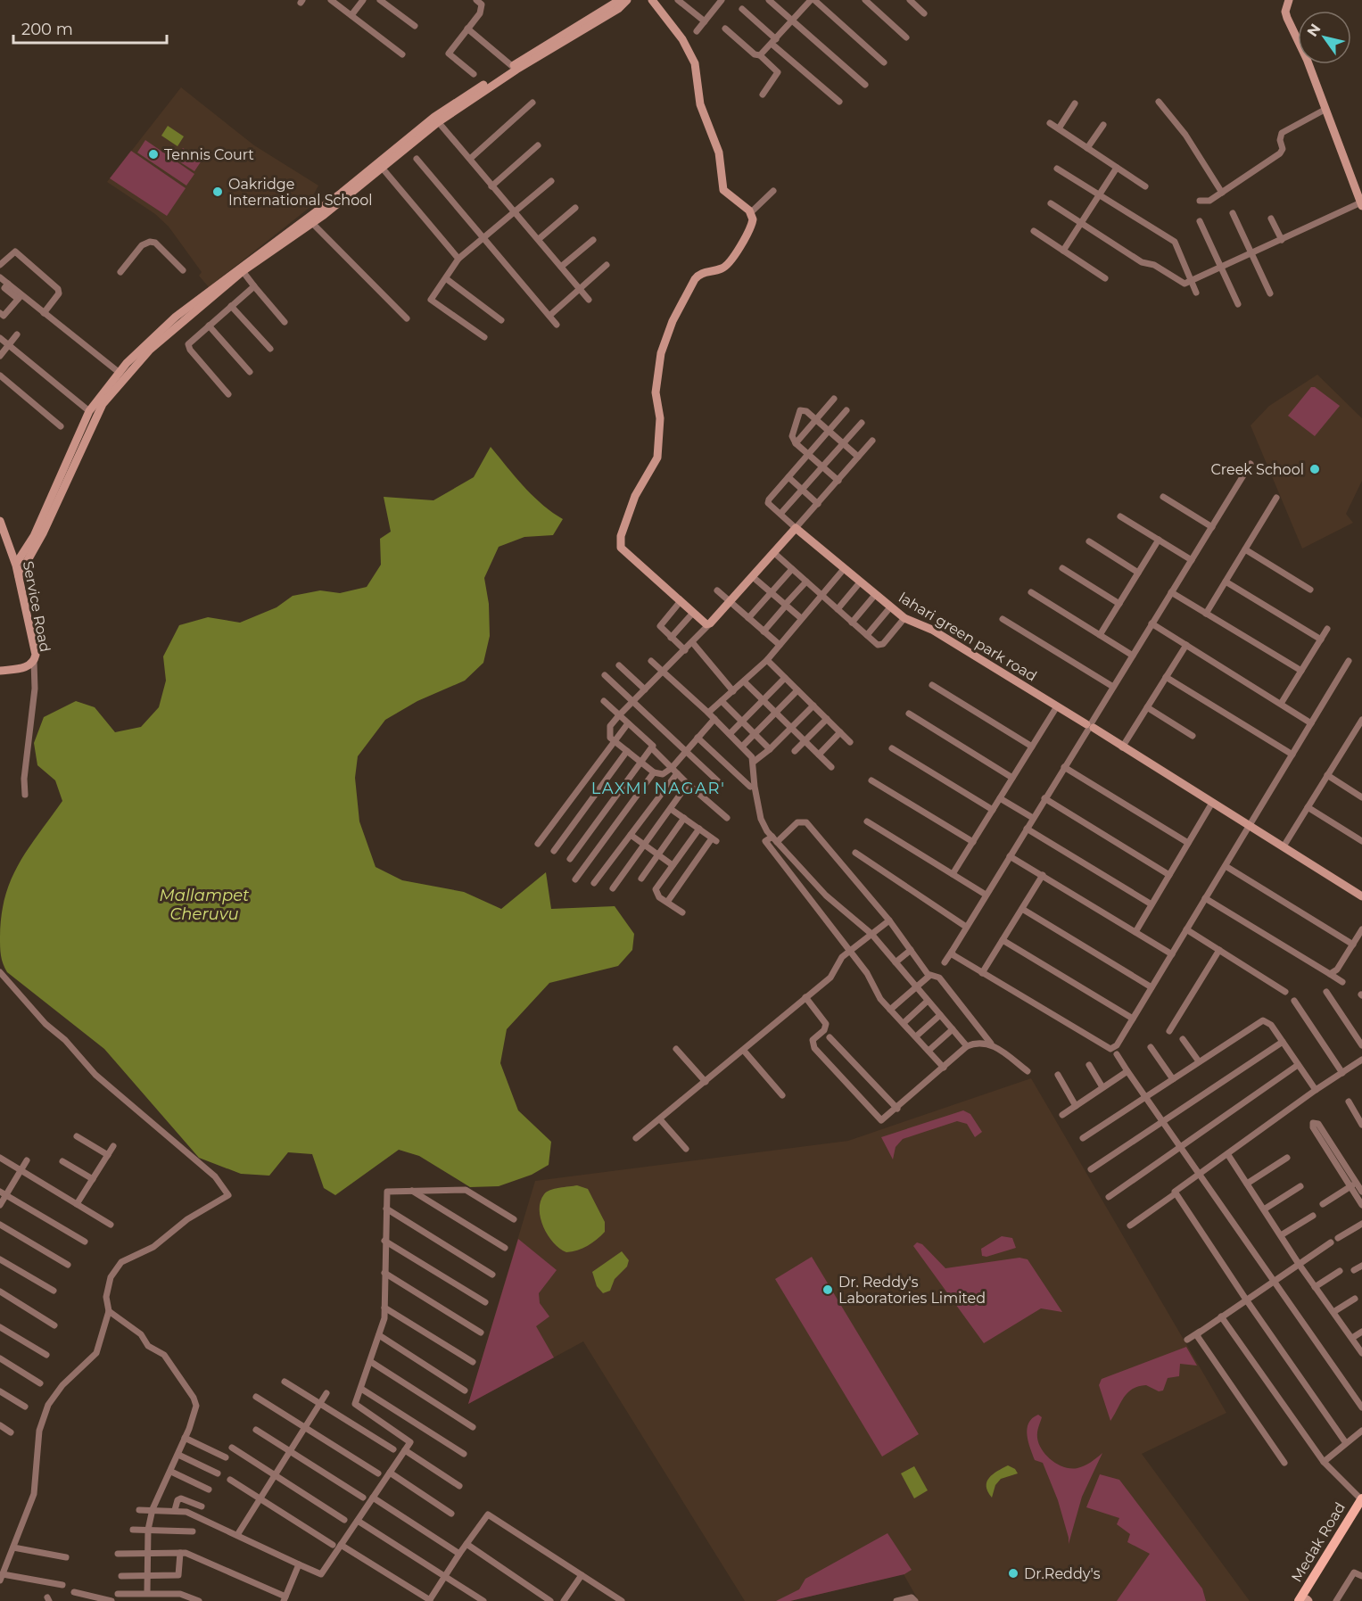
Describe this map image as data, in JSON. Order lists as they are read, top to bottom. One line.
{"streets":{"main road":["Service Road","lahari green park road","Medak Road"]},"districts":["LAXMI NAGAR'"],"water":["Mallampet Cheruvu"],"places":["Tennis Court","Oakridge International School","Creek School","Dr. Reddy's Laboratories Limited","Dr.Reddy's"],"scale_bar":"200 m","north":"top left"}
